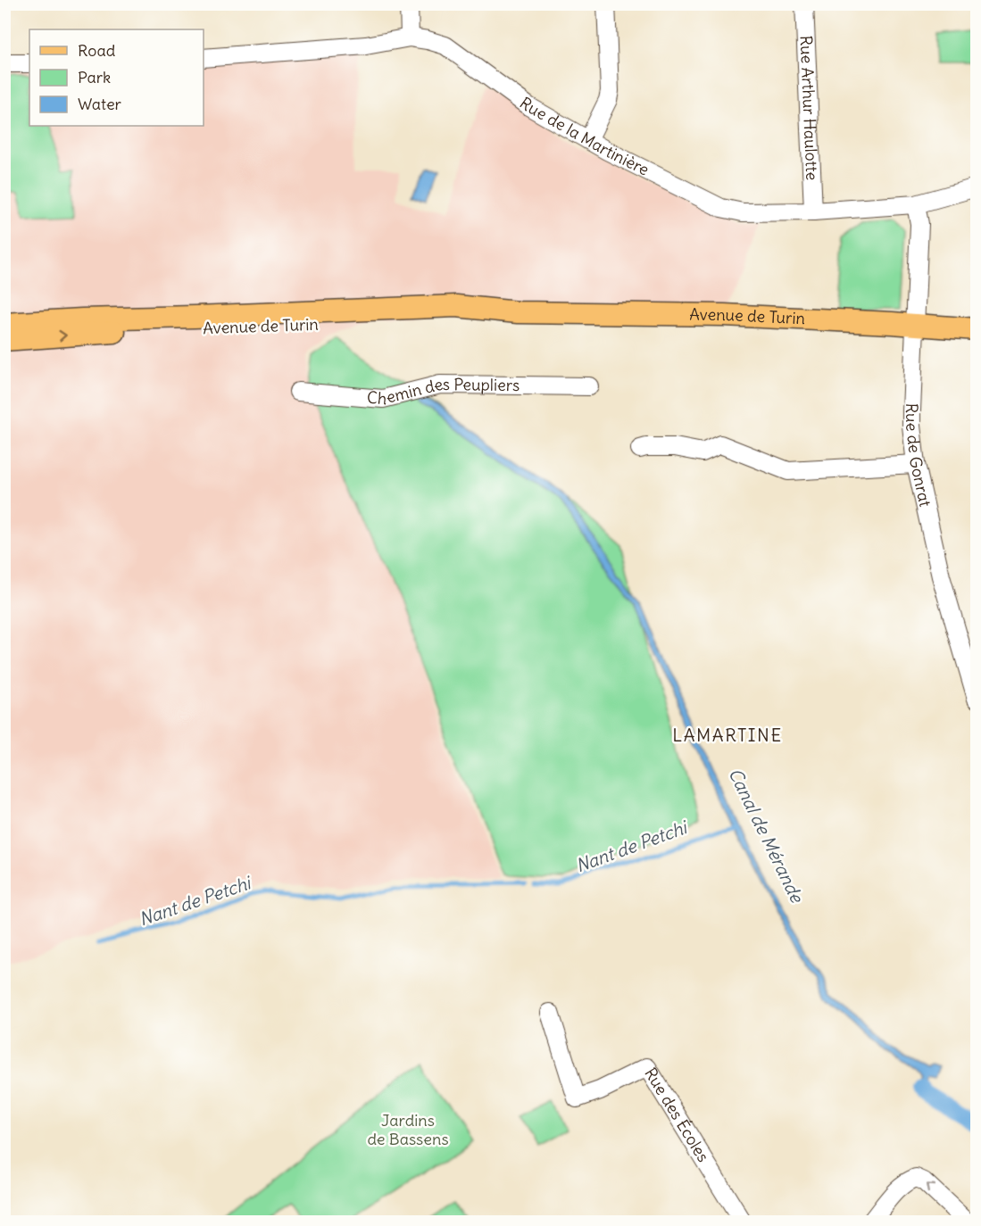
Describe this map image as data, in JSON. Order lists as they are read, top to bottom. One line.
{"streets":{"main road":["Avenue de Turin"],"street":["Rue Arthur Haulotte","Rue de la Martinière","Chemin des Peupliers","Rue de Gonrat","Rue des Écoles"]},"crossings":[["Rue Arthur Haulotte","Rue de la Martinière"],["Rue de la Martinière","Rue de Gonrat"],["Avenue de Turin","Rue de Gonrat"]],"districts":["LAMARTINE"],"water":["Canal de Mérande","Nant de Petchi"],"parks":["Jardins de Bassens"],"legend":["Road","Park","Water"]}
